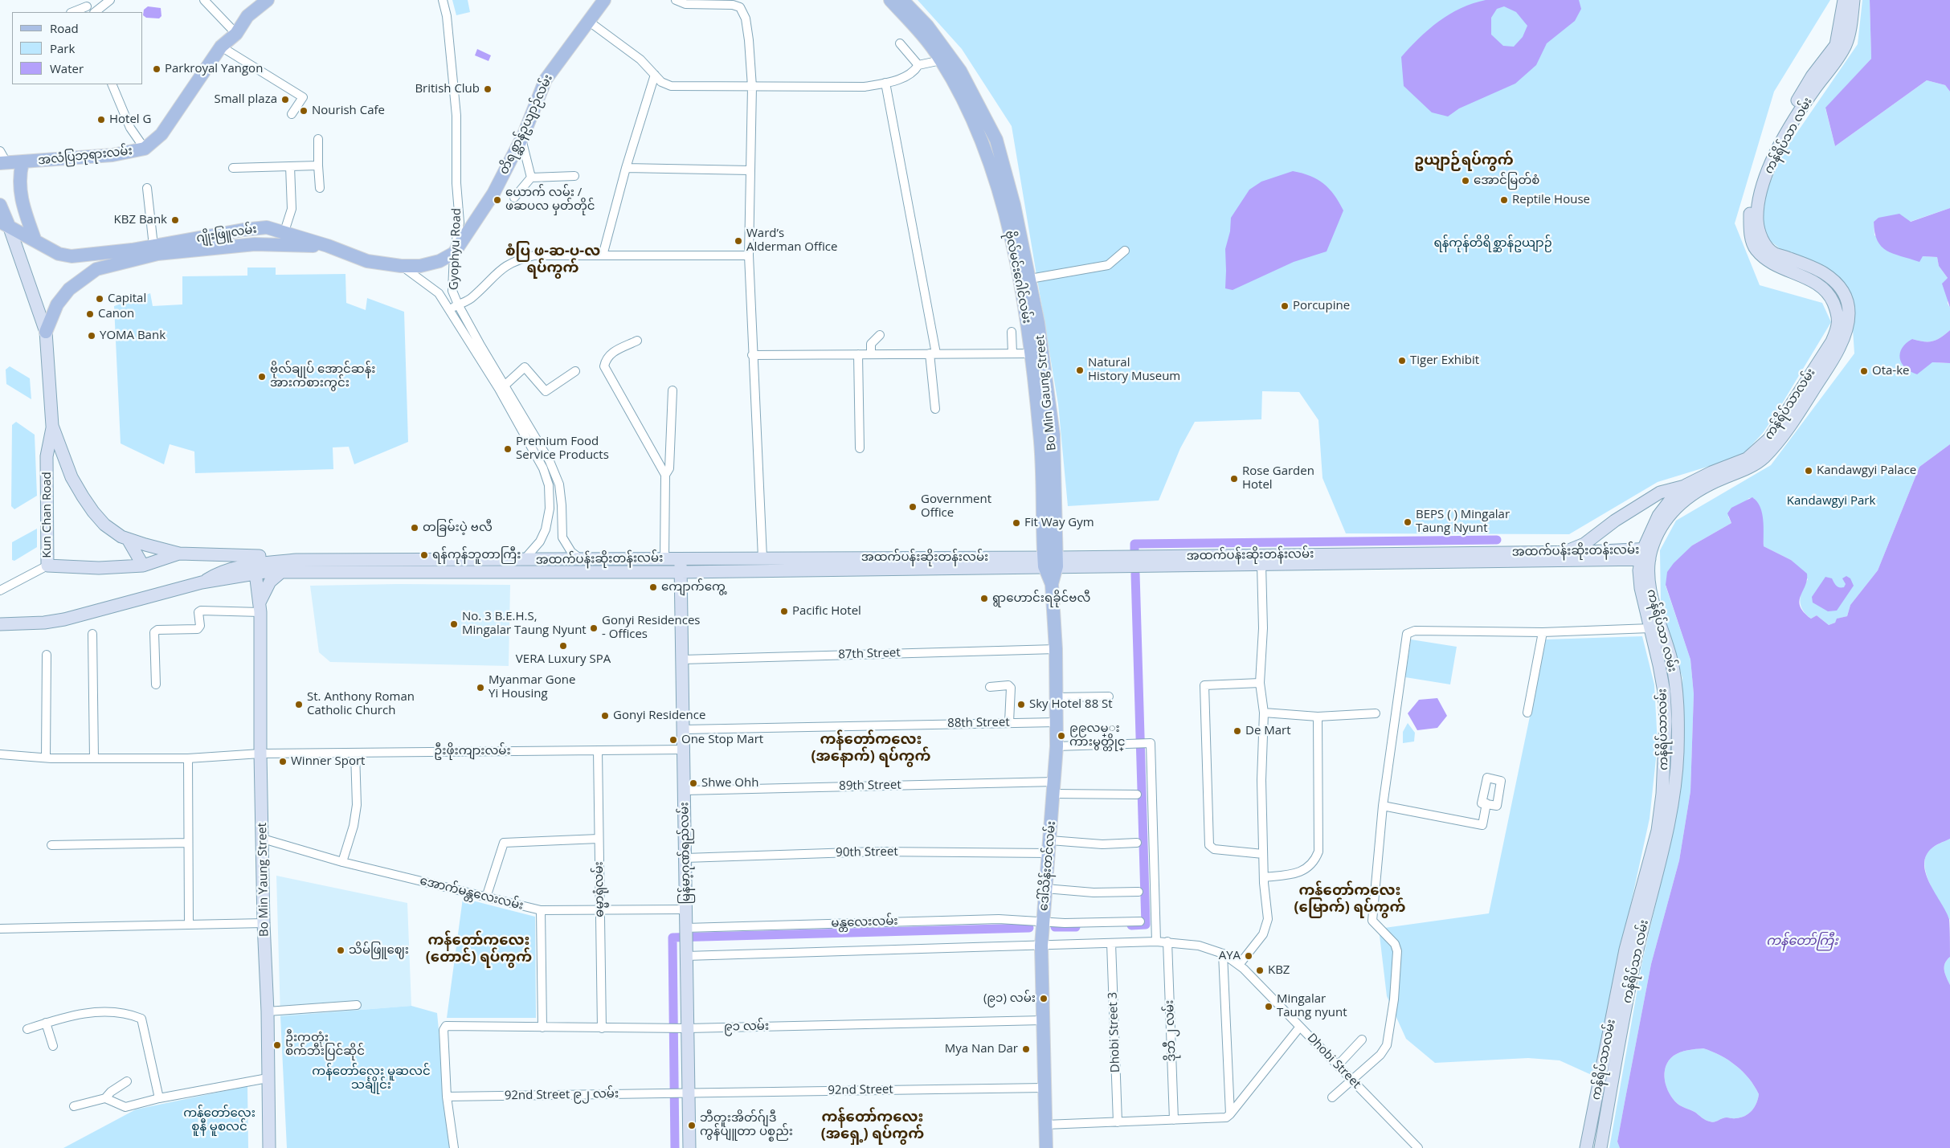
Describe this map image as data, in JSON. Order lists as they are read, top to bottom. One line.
{"streets":{"main road":["တိရစ္ဆာန်ဥယျာဉ်လမ်း","ကန်ရိပ်သာ လမ်း","အလံပြဘုရားလမ်း","ဂျိုးဖြူလမ်း","ဗိုလ်မင်းဂေါင်လမ်း","Bo Min Gaung Street","ကန်ရိပ်သာလမ်း","Kun Chan Road","အထက်ပန်းဆိုးတန်းလမ်း","မြန်မာ့ဂုဏ်ရည်လမ်း","ဒေါ်သိန်းတင်လမ်း","Bo Min Yaung Street"],"street":["Gyophyu Road","87th Street","88th Street","ဦးဖိုးကျားလမ်း","89th Street","90th Street","ဓမ္မာရုံလမ်း","အောက်မန္တလေးလမ်း","မန္တလေးလမ်း","၉၁ လမ်း","ဒိုဘီ ၂ လမ်း","Dhobi Street 3","Dhobi Street","92nd Street","92nd Street ၉၂ လမ်း"]},"crossings":[["တိရစ္ဆာန်ဥယျာဉ်လမ်း","ဂျိုးဖြူလမ်း"],["တိရစ္ဆာန်ဥယျာဉ်လမ်း","Gyophyu Road"],["ကန်ရိပ်သာ လမ်း","ကန်ရိပ်သာလမ်း"],["ကန်ရိပ်သာ လမ်း","အထက်ပန်းဆိုးတန်းလမ်း"],["ဂျိုးဖြူလမ်း","Gyophyu Road"],["ဂျိုးဖြူလမ်း","Kun Chan Road"],["Gyophyu Road","အထက်ပန်းဆိုးတန်းလမ်း"],["ဗိုလ်မင်းဂေါင်လမ်း","Bo Min Gaung Street"],["ဗိုလ်မင်းဂေါင်လမ်း","အထက်ပန်းဆိုးတန်းလမ်း"],["ဗိုလ်မင်းဂေါင်လမ်း","ဒေါ်သိန်းတင်လမ်း"],["Bo Min Gaung Street","အထက်ပန်းဆိုးတန်းလမ်း"],["Bo Min Gaung Street","ဒေါ်သိန်းတင်လမ်း"],["ကန်ရိပ်သာလမ်း","အထက်ပန်းဆိုးတန်းလမ်း"],["အထက်ပန်းဆိုးတန်းလမ်း","မြန်မာ့ဂုဏ်ရည်လမ်း"],["အထက်ပန်းဆိုးတန်းလမ်း","ဒေါ်သိန်းတင်လမ်း"],["အထက်ပန်းဆိုးတန်းလမ်း","Bo Min Yaung Street"],["87th Street","မြန်မာ့ဂုဏ်ရည်လမ်း"],["87th Street","ဒေါ်သိန်းတင်လမ်း"],["88th Street","မြန်မာ့ဂုဏ်ရည်လမ်း"],["88th Street","ဒေါ်သိန်းတင်လမ်း"],["ဦးဖိုးကျားလမ်း","မြန်မာ့ဂုဏ်ရည်လမ်း"],["ဦးဖိုးကျားလမ်း","Bo Min Yaung Street"],["ဦးဖိုးကျားလမ်း","ဓမ္မာရုံလမ်း"],["89th Street","မြန်မာ့ဂုဏ်ရည်လမ်း"],["89th Street","ဒေါ်သိန်းတင်လမ်း"],["90th Street","မြန်မာ့ဂုဏ်ရည်လမ်း"],["90th Street","ဒေါ်သိန်းတင်လမ်း"],["မြန်မာ့ဂုဏ်ရည်လမ်း","အောက်မန္တလေးလမ်း"],["မြန်မာ့ဂုဏ်ရည်လမ်း","မန္တလေးလမ်း"],["မြန်မာ့ဂုဏ်ရည်လမ်း","၉၁ လမ်း"],["မြန်မာ့ဂုဏ်ရည်လမ်း","92nd Street"],["မြန်မာ့ဂုဏ်ရည်လမ်း","92nd Street ၉၂ လမ်း"],["ဒေါ်သိန်းတင်လမ်း","မန္တလေးလမ်း"],["ဒေါ်သိန်းတင်လမ်း","၉၁ လမ်း"],["ဒေါ်သိန်းတင်လမ်း","Dhobi Street"],["ဒေါ်သိန်းတင်လမ်း","92nd Street"],["Bo Min Yaung Street","အောက်မန္တလေးလမ်း"],["ဓမ္မာရုံလမ်း","အောက်မန္တလေးလမ်း"],["ဓမ္မာရုံလမ်း","၉၁ လမ်း"],["၉၁ လမ်း","92nd Street ၉၂ လမ်း"],["ဒိုဘီ ၂ လမ်း","Dhobi Street"],["Dhobi Street 3","Dhobi Street"],["92nd Street","92nd Street ၉၂ လမ်း"]],"districts":["ဥယျာဉ်ရပ်ကွက်","စံပြ ဖ-ဆ-ပ-လ ရပ်ကွက်","ကန်တော်ကလေး (အနောက်) ရပ်ကွက်","ကန်တော်ကလေး (မြောက်) ရပ်ကွက်","ကန်တော်ကလေး (တောင်) ရပ်ကွက်","ကန်တော်ကလေး (အရှေ့) ရပ်ကွက်"],"water":["ကန်တော်ကြီး"],"parks":["ရန်ကုန်တိရိစ္ဆာန်ဥယျာဉ်","Kandawgyi Park","ကန်တော်လေး မူဆလင် သင်္ချိုင်း","ကန်တော်လေး စူနီ မူစလင်"],"places":["Parkroyal Yangon","British Club","Small plaza","Nourish Cafe","Hotel G","အောင်မြတ်စံ","ယောက် လမ်း / ဖဆပလ မှတ်တိုင်","Reptile House","KBZ Bank","Ward’s Alderman Office","Capital","Porcupine","Canon","YOMA Bank","Tiger Exhibit","Natural History Museum","Ota-ke","ဗိုလ်ချုပ် အောင်ဆန်း အားကစားကွင်း","Premium Food Service Products","Kandawgyi Palace","Rose Garden Hotel","Government Office","BEPS ( ) Mingalar Taung Nyunt","Fit Way Gym","တခြမ်းပဲ့ ဗလီ","ရန်ကုန်ဘူတာကြီး","ကျောက်ကွေ့","ရွာဟောင်းရခိုင်ဗလီ","Pacific Hotel","No. 3 B.E.H.S, Mingalar Taung Nyunt","Gonyi Residences - Offices","VERA Luxury SPA","Myanmar Gone Yi Housing","St. Anthony Roman Catholic Church","Sky Hotel 88 St","Gonyi Residence","De Mart","၉၉လမ္း ကားမွတ္တိုင္","One Stop Mart","Winner Sport","Shwe Ohh","သိမ်ဖြူဈေး","AYA","KBZ","(၉၁) လမ်း","Mingalar Taung nyunt","ဦးကတုံး စက်ဘီးပြင်ဆိုင်","Mya Nan Dar","ဘီတူးအိတ်ဂ်ျဒီ ကွန်ပျူတာ ပစ္စည်း"],"legend":["Road","Park","Water"]}
